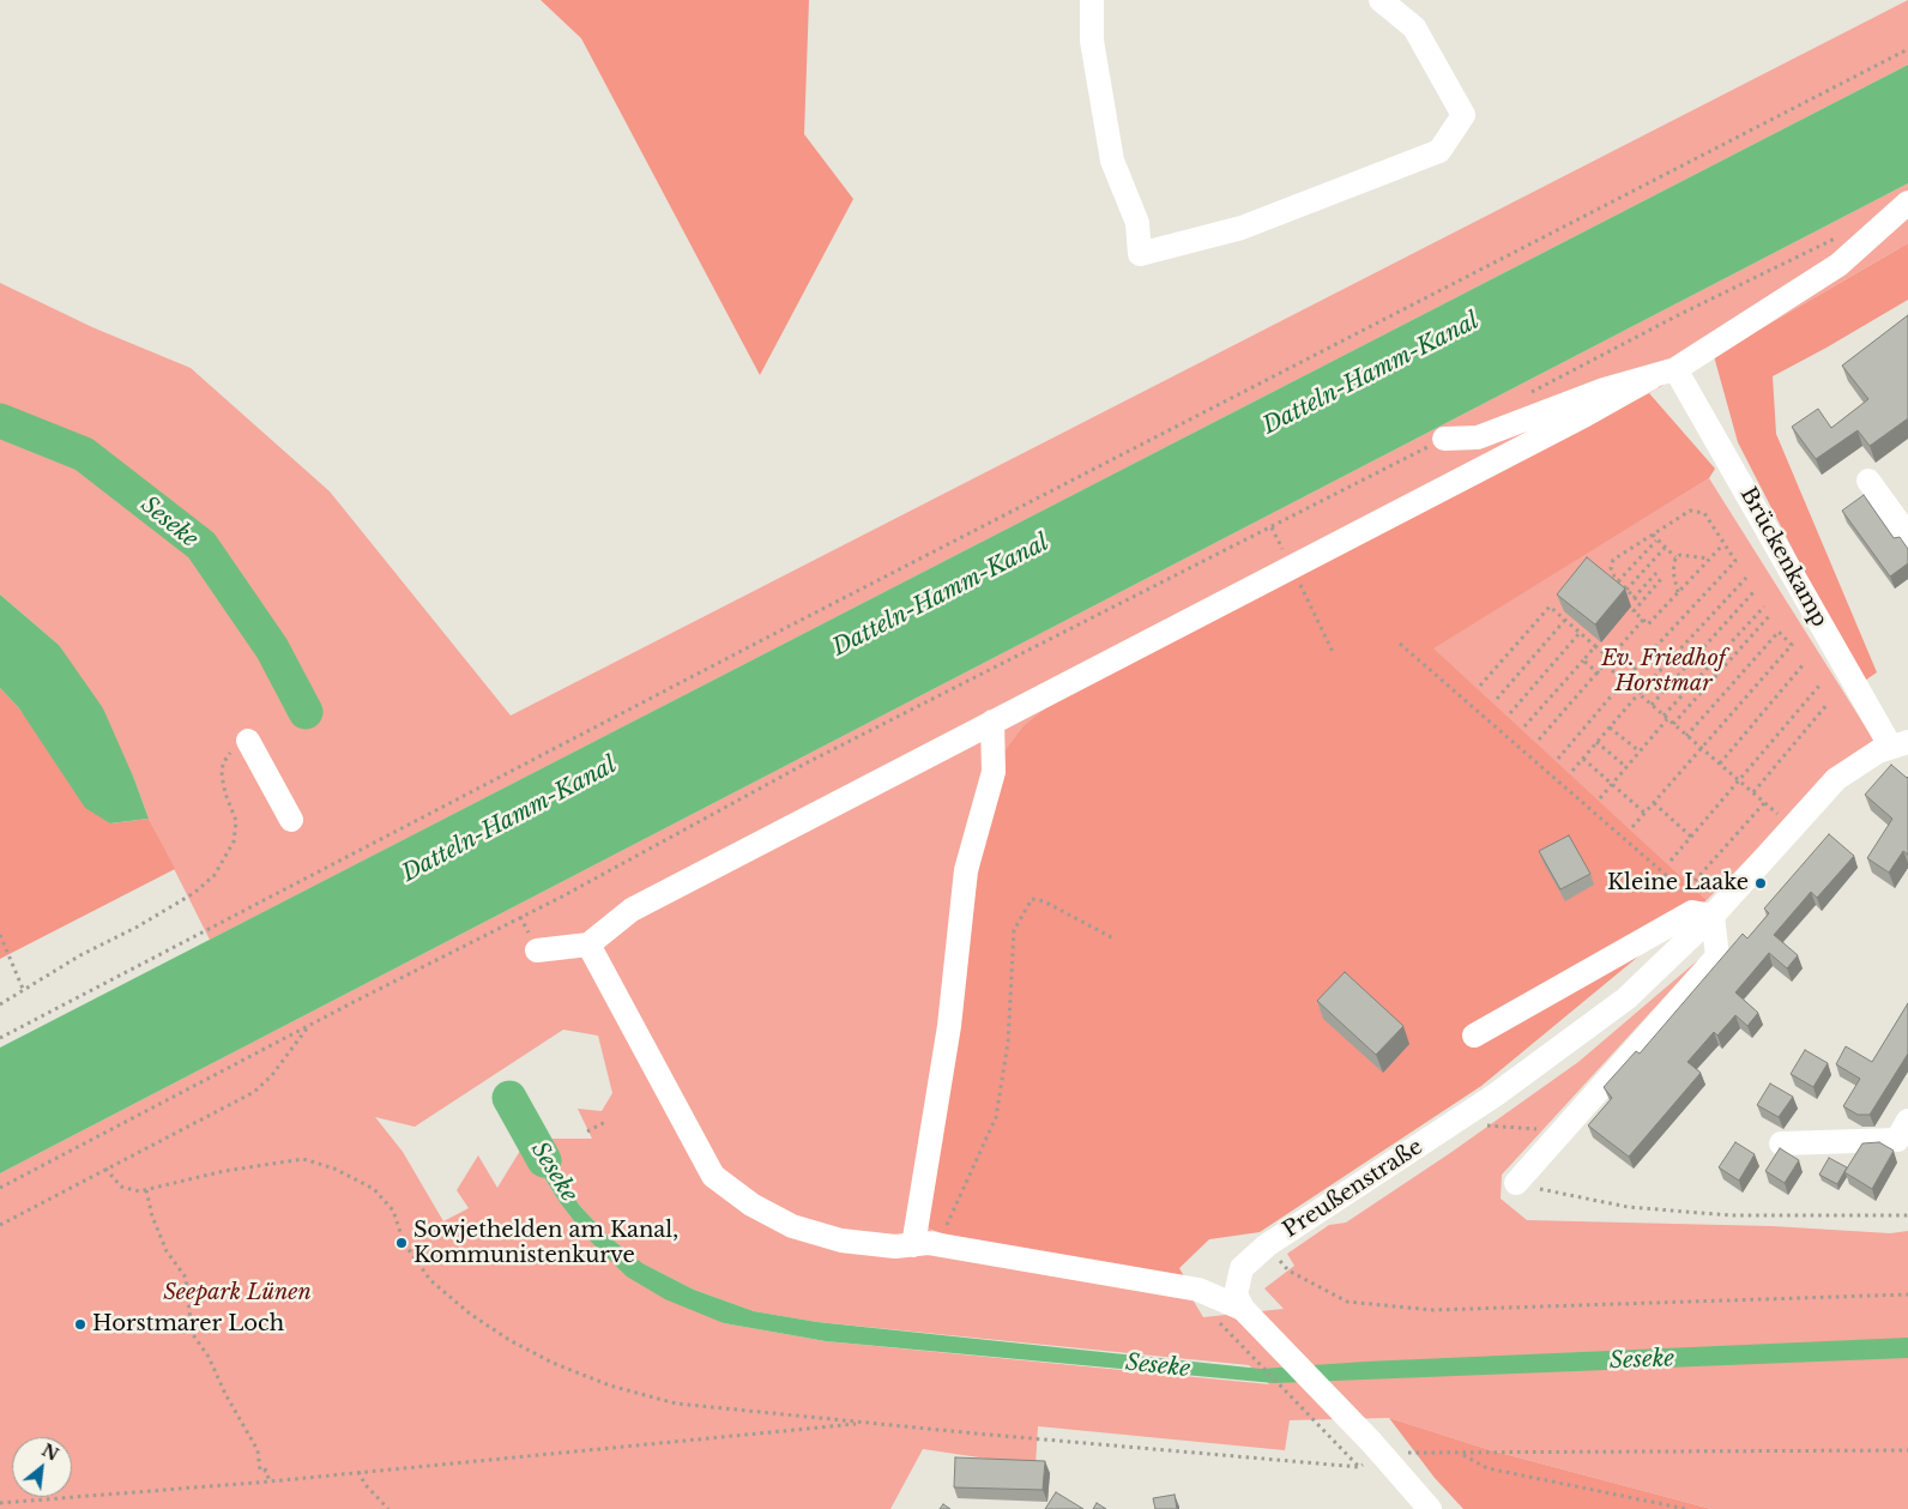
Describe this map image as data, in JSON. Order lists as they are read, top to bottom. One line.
{"streets":{"street":["Brückenkamp","Preußenstraße"]},"crossings":[["Brückenkamp","Preußenstraße"]],"water":["Datteln-Hamm-Kanal","Seseke"],"parks":["Ev. Friedhof Horstmar","Seepark Lünen"],"places":["Kleine Laake","Sowjethelden am Kanal, Kommunistenkurve","Horstmarer Loch"],"north":"top right"}
